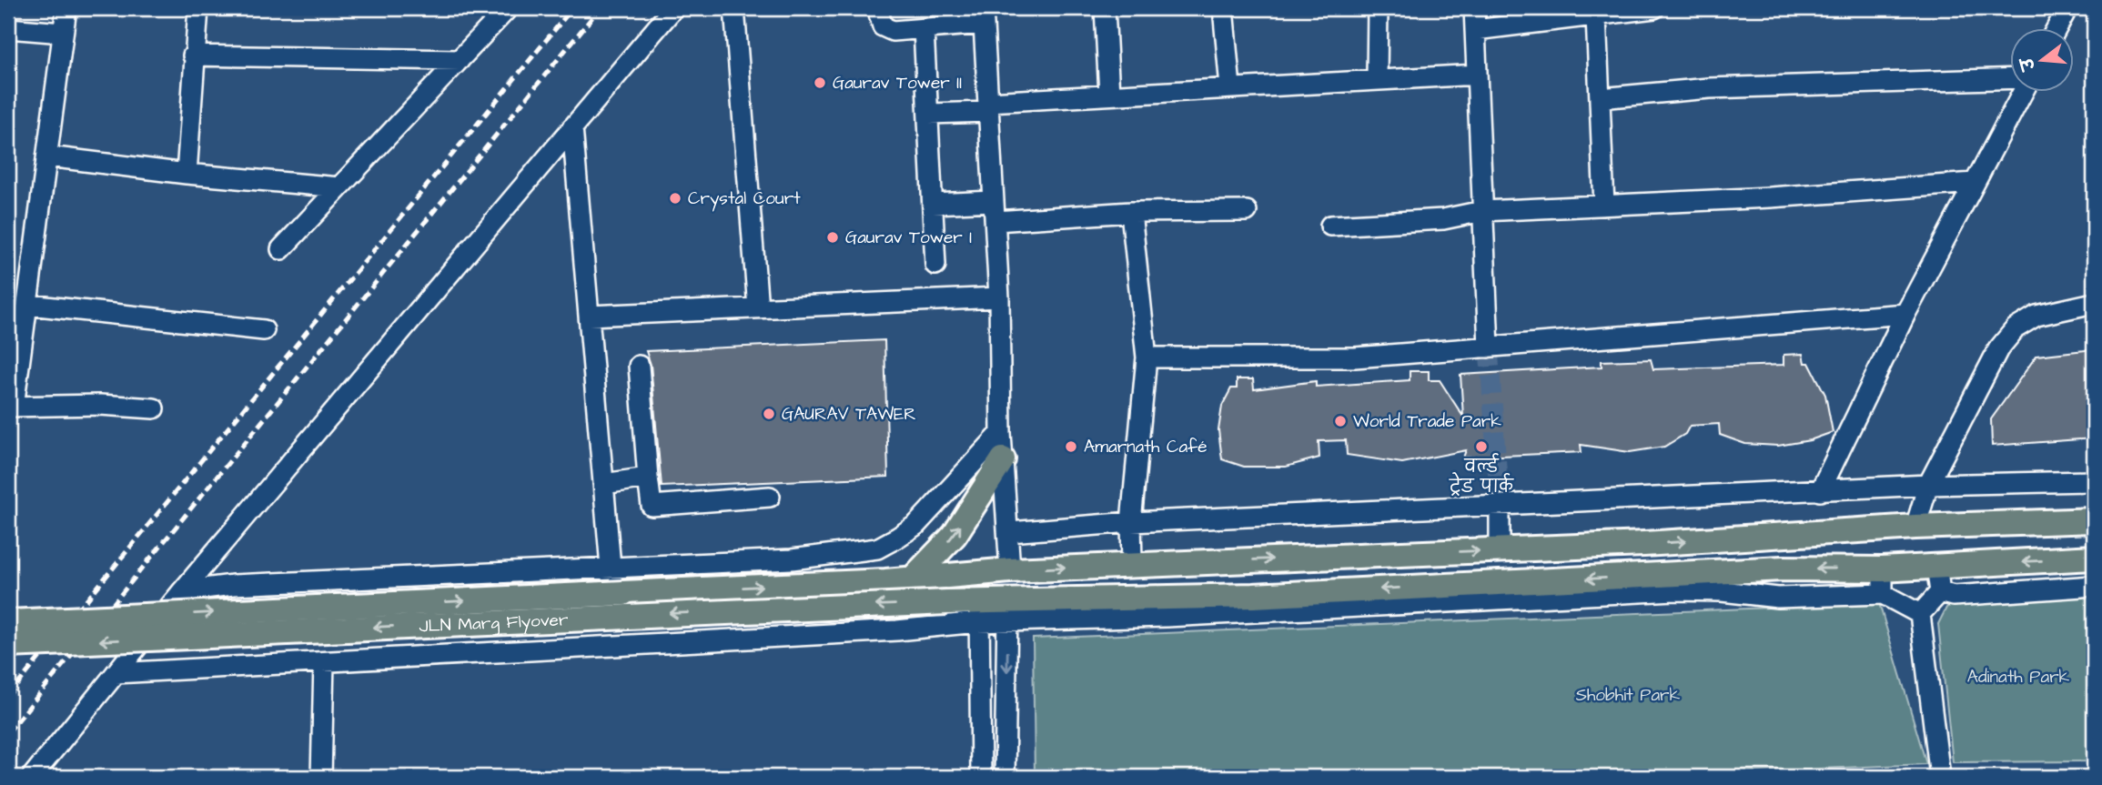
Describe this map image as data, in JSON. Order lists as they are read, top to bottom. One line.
{"streets":{"main road":["JLN Marg Flyover"]},"parks":["Adinath Park","Shobhit Park"],"places":["Gaurav Tower II","Crystal Court","Gaurav Tower I","GAURAV TAWER","World Trade Park","Amarnath Café","वर्ल्ड ट्रेड पार्क"],"north":"left"}
